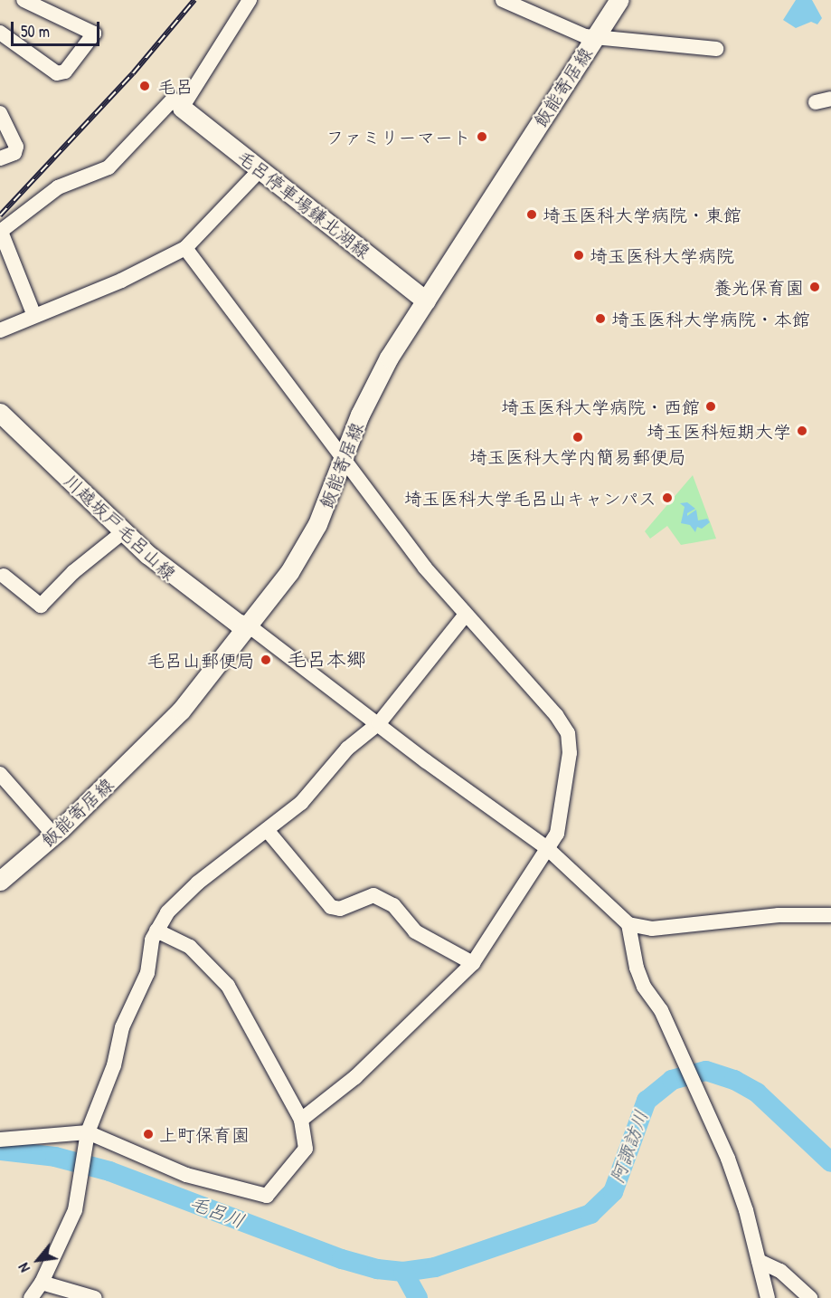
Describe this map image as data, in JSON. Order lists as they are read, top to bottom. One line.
{"streets":{"main road":["飯能寄居線","毛呂停車場鎌北湖線","川越坂戸毛呂山線"]},"crossings":[["飯能寄居線","毛呂停車場鎌北湖線"],["飯能寄居線","川越坂戸毛呂山線"]],"districts":["毛呂本郷"],"water":["阿諏訪川","毛呂川"],"places":["毛呂","ファミリーマート","埼玉医科大学病院・東館","埼玉医科大学病院","養光保育園","埼玉医科大学病院・本館","埼玉医科大学病院・西館","埼玉医科短期大学","埼玉医科大学内簡易郵便局","埼玉医科大学毛呂山キャンパス","毛呂山郵便局","上町保育園"],"scale_bar":"50 m","north":"bottom left"}
